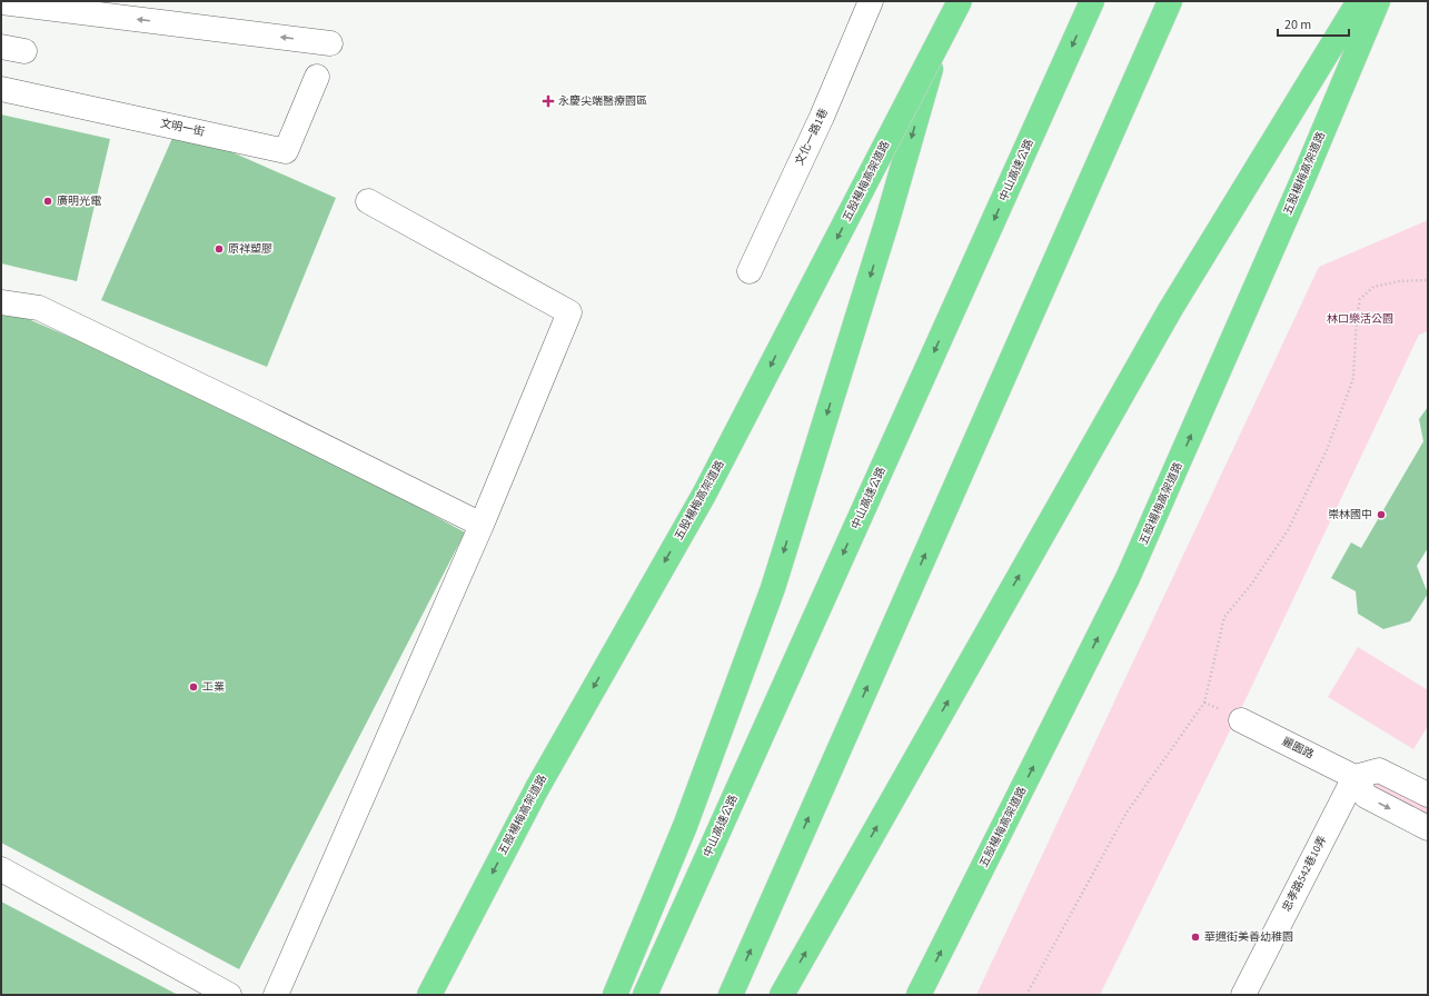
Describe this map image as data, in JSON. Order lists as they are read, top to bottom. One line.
{"streets":{"highway":["中山高速公路","五股楊梅高架道路"],"street":["文明一街","文化一路1巷","麗園路","忠孝路542巷10弄"]},"crossings":[["麗園路","忠孝路542巷10弄"]],"parks":["林口樂活公園"],"places":{"health":["永慶尖端醫療園區"],"other":["廣明光電","原祥塑膠","崇林國中","工業","華邇街美善幼稚園"]},"scale_bar":"20 m"}
